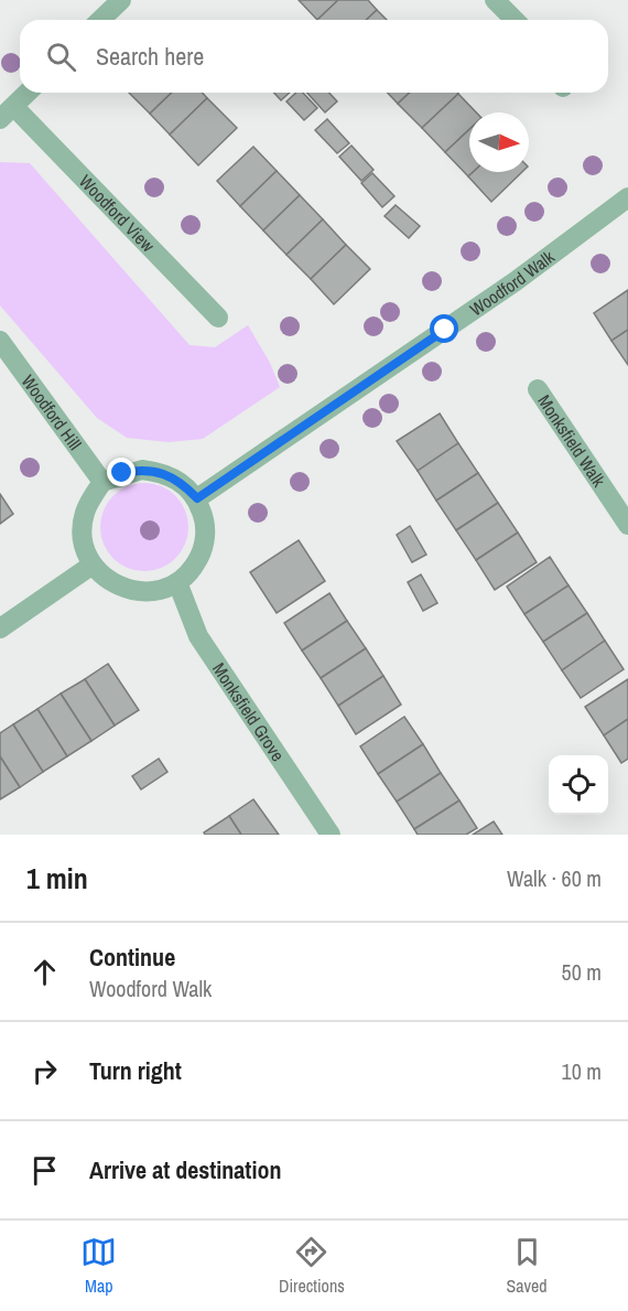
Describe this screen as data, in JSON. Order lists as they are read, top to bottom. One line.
{"streets":{"street":["Woodford View","Woodford Walk","Woodford Hill","Monksfield Walk","Monksfield Grove"]},"crossings":[["Woodford Walk","Woodford Hill"],["Woodford Walk","Monksfield Grove"],["Woodford Hill","Monksfield Grove"]],"north":"right","page":{"search":"Search here","heading":["1 min","Walk · 60 m"],"list":[["Continue","Woodford Walk","50 m"],["Turn right","10 m"],"Arrive at destination"],"nav":["Map","Directions","Saved"]}}
